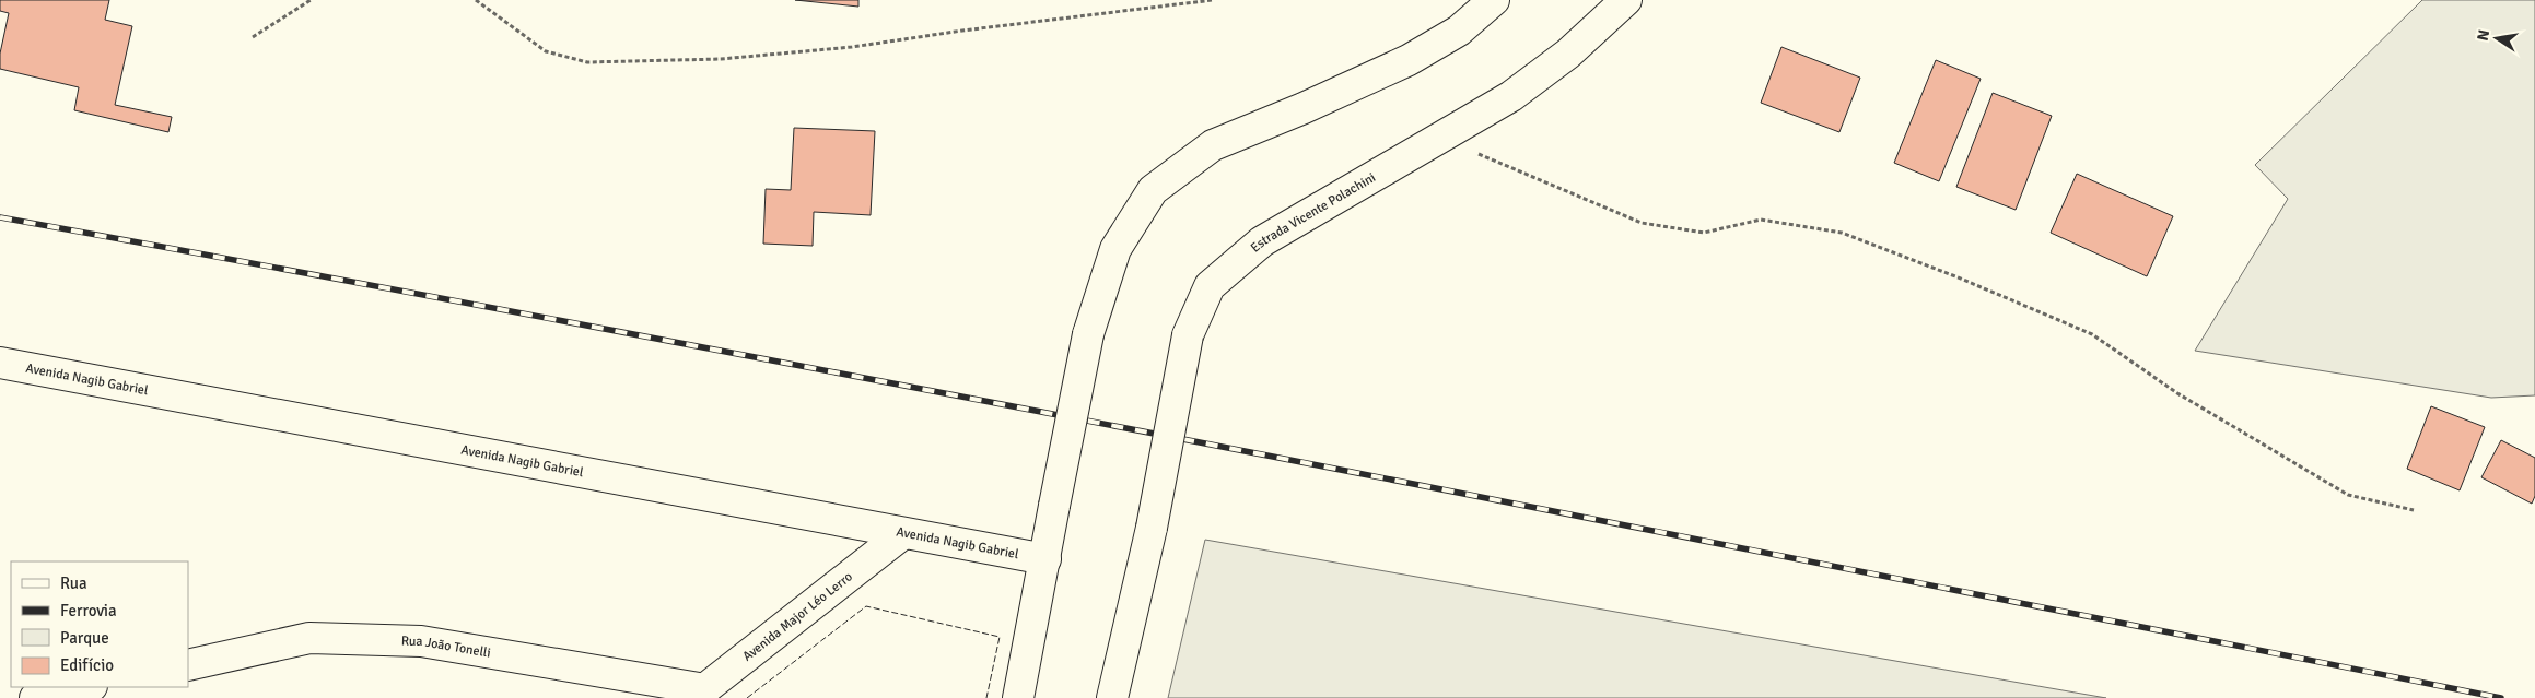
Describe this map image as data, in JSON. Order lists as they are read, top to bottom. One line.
{"streets":{"street":["Estrada Vicente Polachini","Avenida Nagib Gabriel","Avenida Major Léo Lerro","Rua João Tonelli"]},"crossings":[["Avenida Nagib Gabriel","Avenida Major Léo Lerro"],["Avenida Major Léo Lerro","Rua João Tonelli"]],"legend":["Rua","Ferrovia","Parque","Edifício"],"north":"left"}
